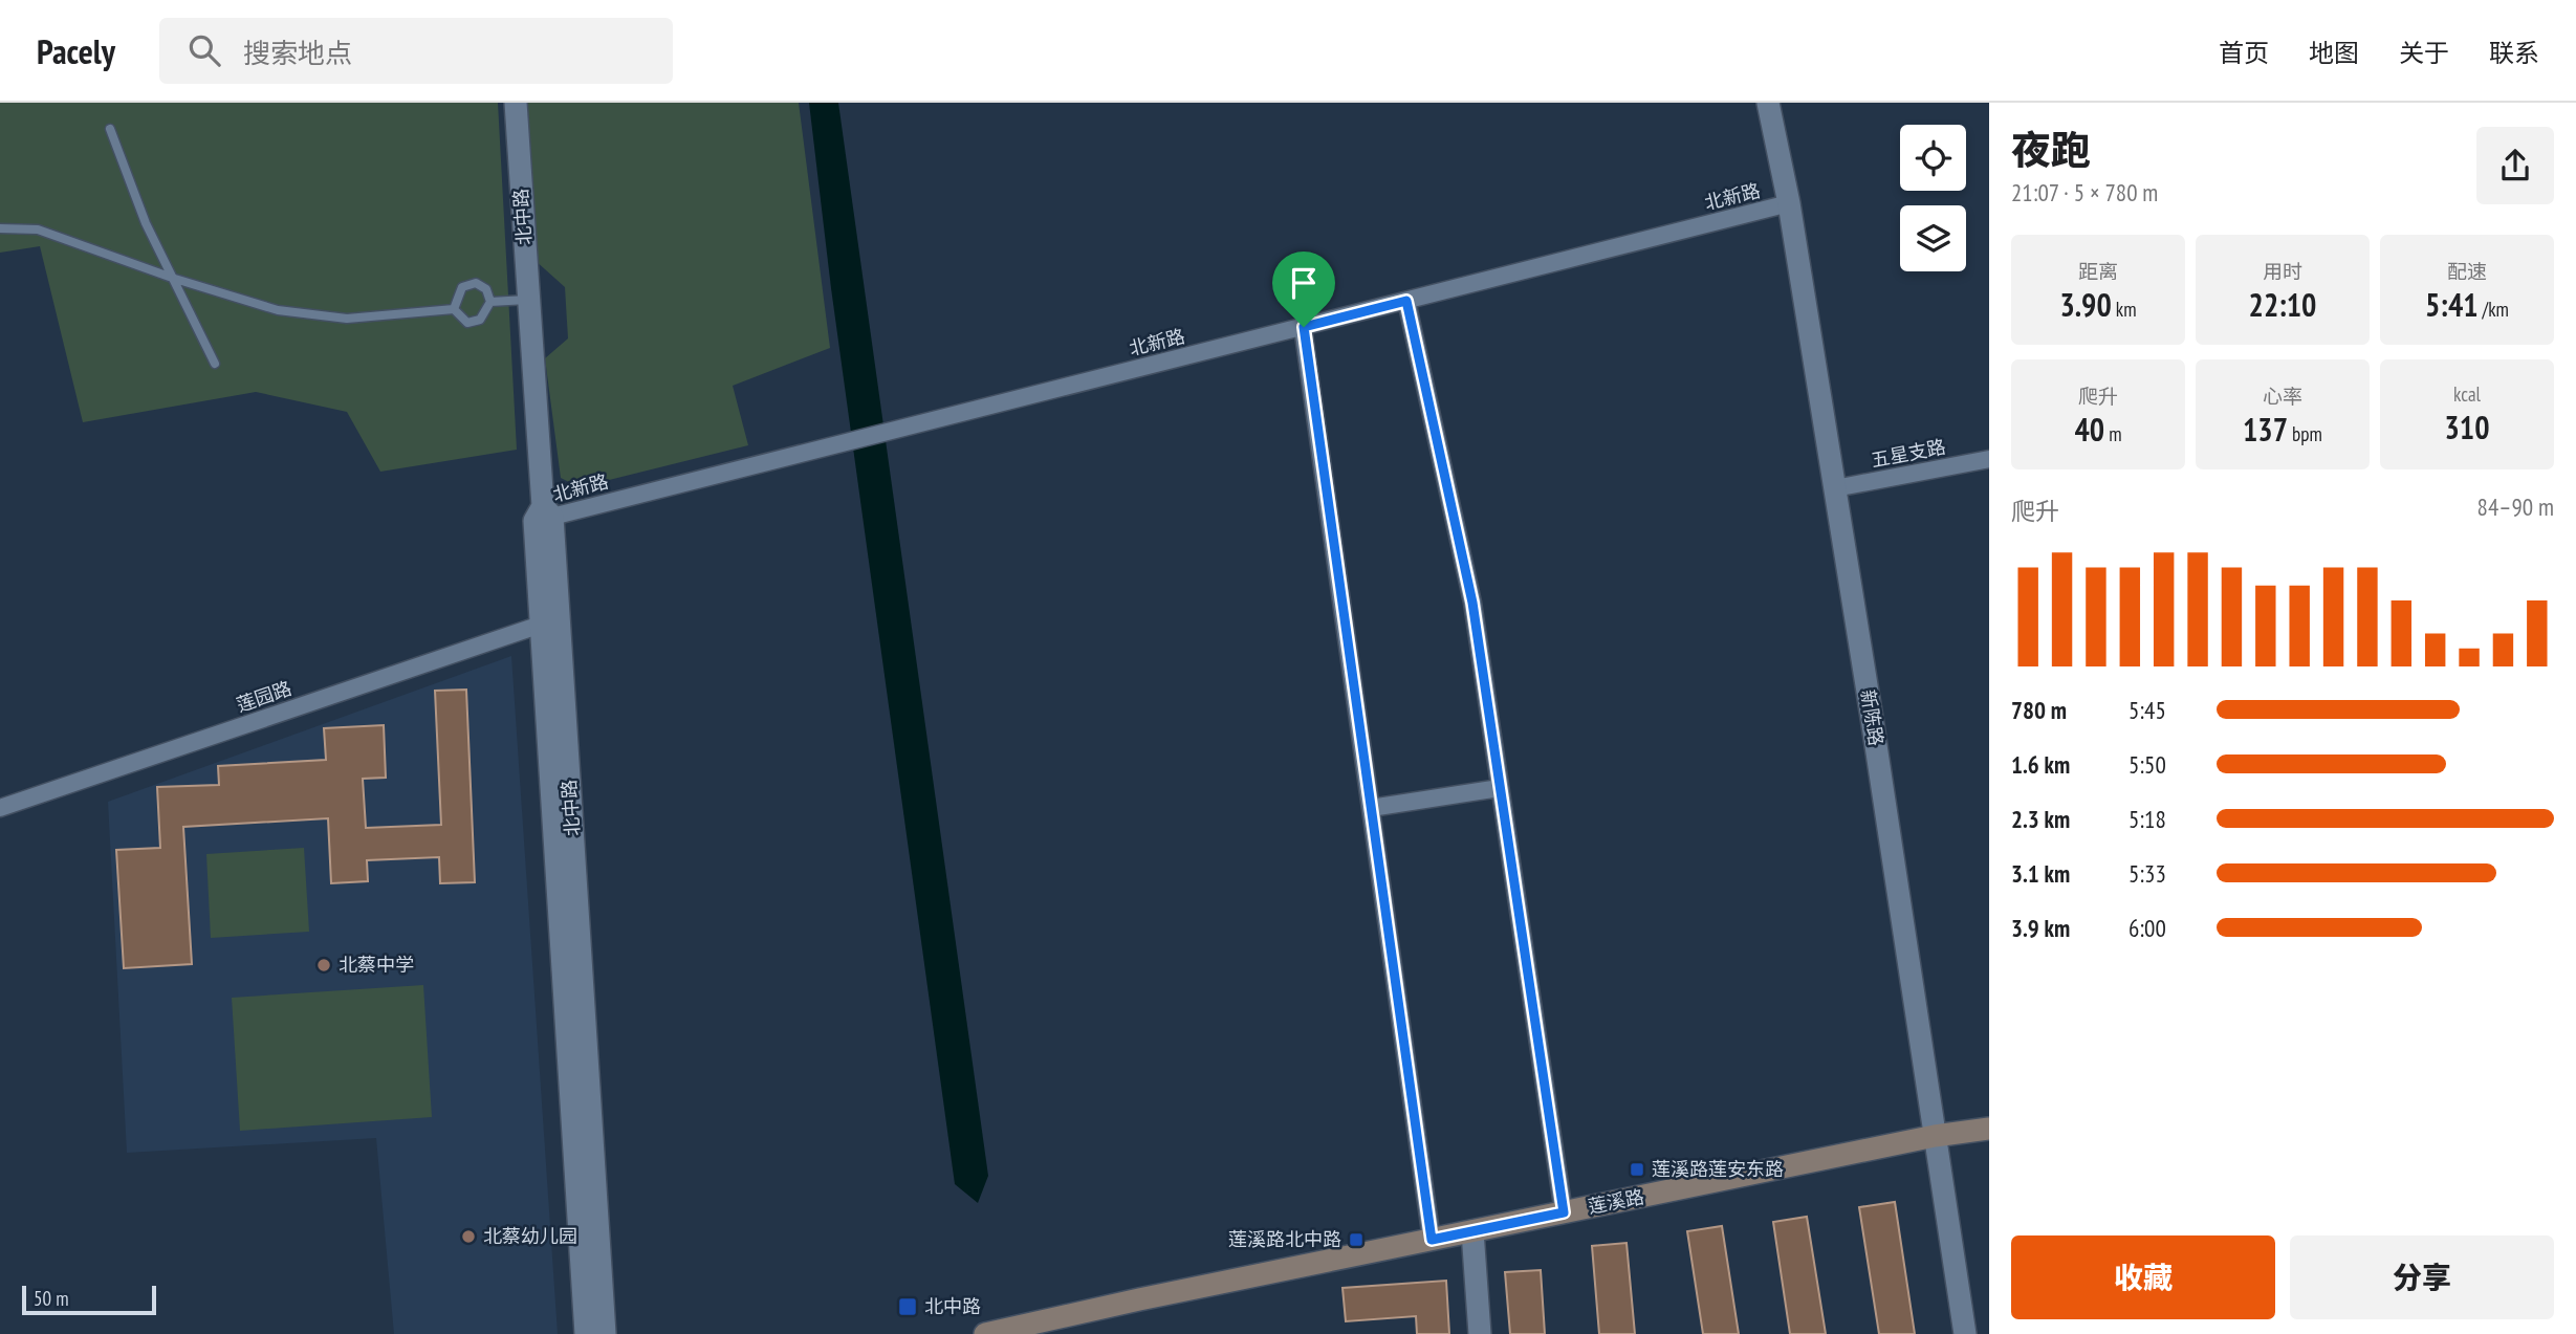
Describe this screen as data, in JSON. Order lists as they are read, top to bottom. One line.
{"streets":{"main road":["莲溪路"],"street":["北新路","北中路","五星支路","莲园路","新陈路"]},"crossings":[["北新路","北中路"],["北新路","新陈路"],["北中路","莲园路"],["五星支路","新陈路"],["新陈路","莲溪路"]],"places":{"other":["北蔡中学","北蔡幼儿园"],"transit":["莲溪路莲安东路","莲溪路北中路","北中路"]},"scale_bar":"50 m","page":{"header":"Pacely","search":"搜索地点","nav":["首页","地图","关于","联系"],"heading":["夜跑","21:07 · 5 × 780 m"],"stats":[["距离","3.90 km"],["用时","22:10"],["配速","5:41 /km"],["爬升","40 m"],["心率","137 bpm"],["kcal","310"]],"chart":["爬升","84–90 m"],"list":[{"name":"780 m","note":"5:45"},{"name":"1.6 km","note":"5:50"},{"name":"2.3 km","note":"5:18"},{"name":"3.1 km","note":"5:33"},{"name":"3.9 km","note":"6:00"}],"buttons":["收藏","分享"],"scale":"50 m"}}
